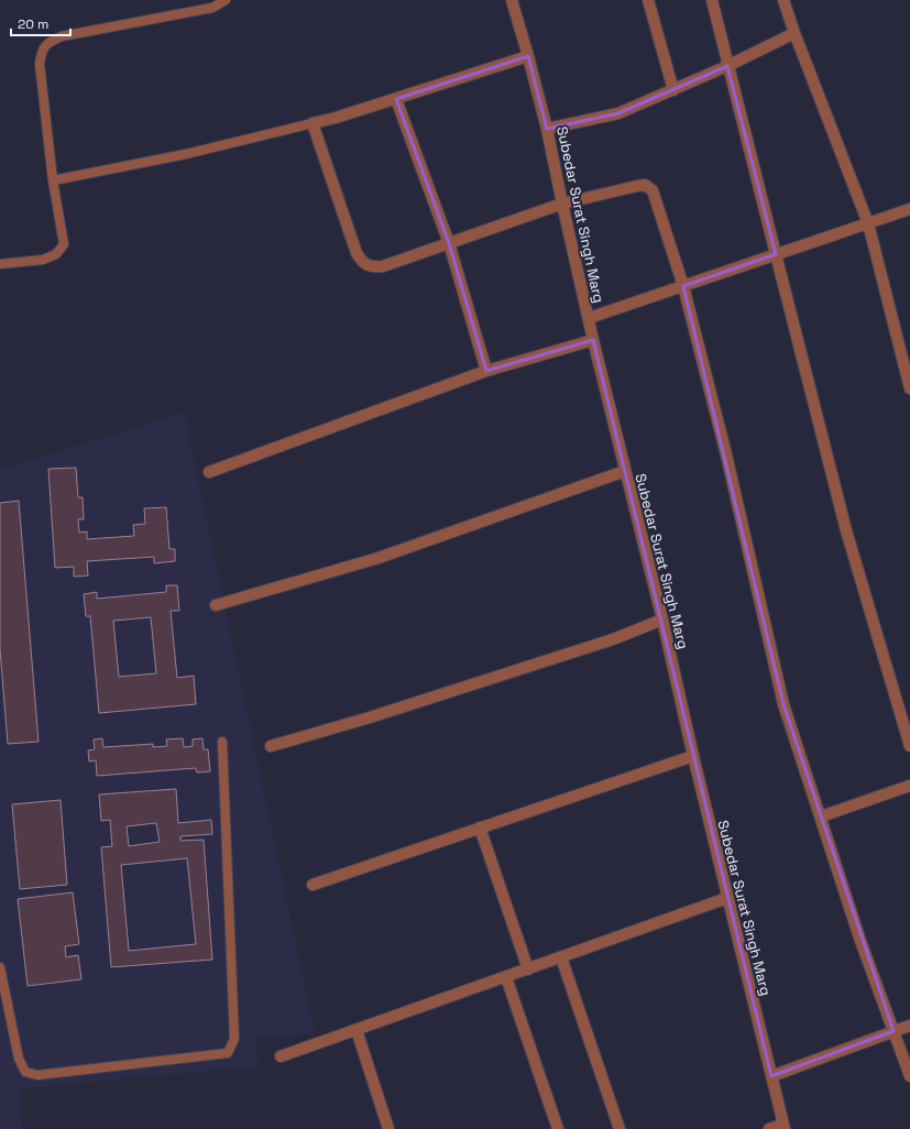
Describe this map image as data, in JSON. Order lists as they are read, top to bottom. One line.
{"streets":{"street":["Subedar Surat Singh Marg"]},"scale_bar":"20 m"}
